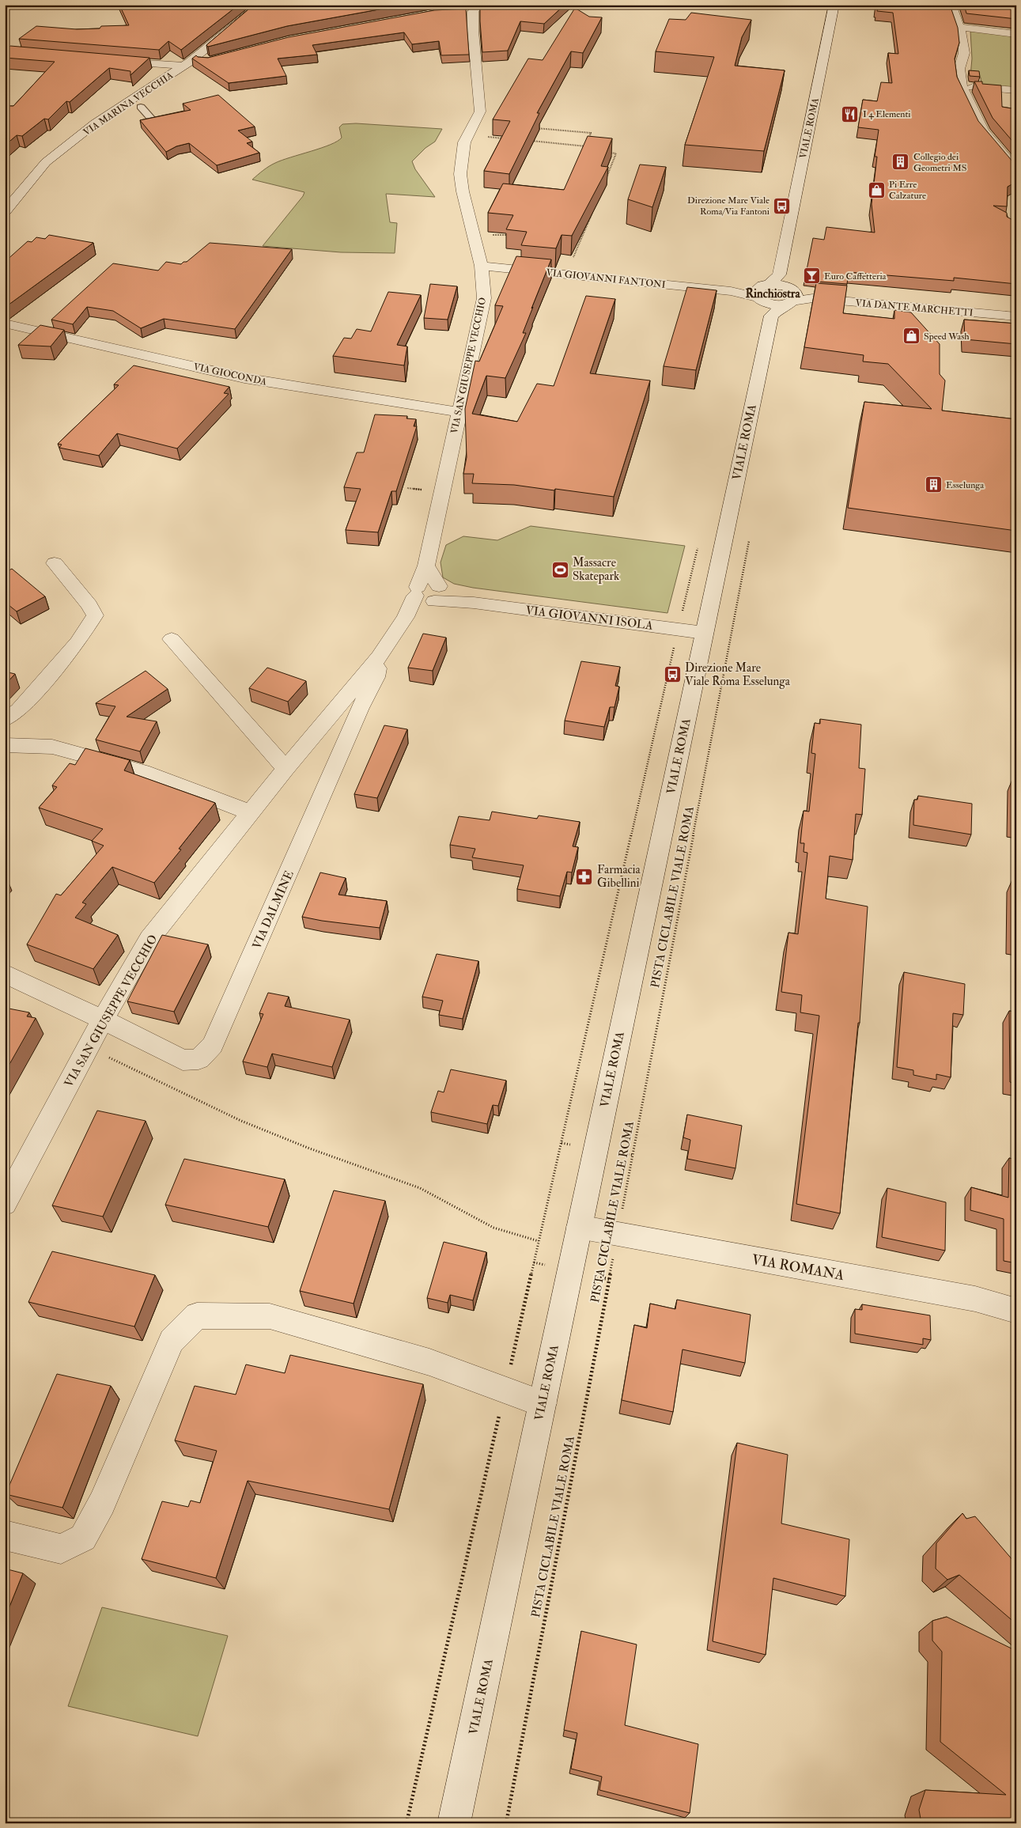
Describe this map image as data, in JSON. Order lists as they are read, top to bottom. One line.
{"streets":{"street":["VIA MARINA VECCHIA","VIALE ROMA","VIA GIOVANNI FANTONI","VIA DANTE MARCHETTI","VIA SAN GIUSEPPE VECCHIO","VIA GIOCONDA","VIA GIOVANNI ISOLA","VIA DALMINE","VIA ROMANA"],"path":["PISTA CICLABILE VIALE ROMA"]},"crossings":[["VIALE ROMA","VIA GIOVANNI FANTONI"],["VIALE ROMA","VIA GIOVANNI ISOLA"],["VIALE ROMA","VIA ROMANA"],["VIA GIOVANNI FANTONI","VIA DANTE MARCHETTI"],["VIA GIOVANNI FANTONI","VIA SAN GIUSEPPE VECCHIO"],["VIA SAN GIUSEPPE VECCHIO","VIA GIOCONDA"],["VIA SAN GIUSEPPE VECCHIO","VIA GIOVANNI ISOLA"],["VIA SAN GIUSEPPE VECCHIO","VIA DALMINE"],["PISTA CICLABILE VIALE ROMA","VIA ROMANA"]],"districts":["Rinchiostra"],"places":{"restaurant":["I 4 Elementi"],"building":["Collegio dei Geometri MS","Esselunga"],"shop":["Pi Erre Calzature","Speed Wash"],"bus stop":["Direzione Mare Viale Roma/Via Fantoni","Direzione Mare Viale Roma Esselunga"],"bar":["Euro Caffetteria"],"sports":["Massacre Skatepark"],"pharmacy":["Farmacia Gibellini"]}}
